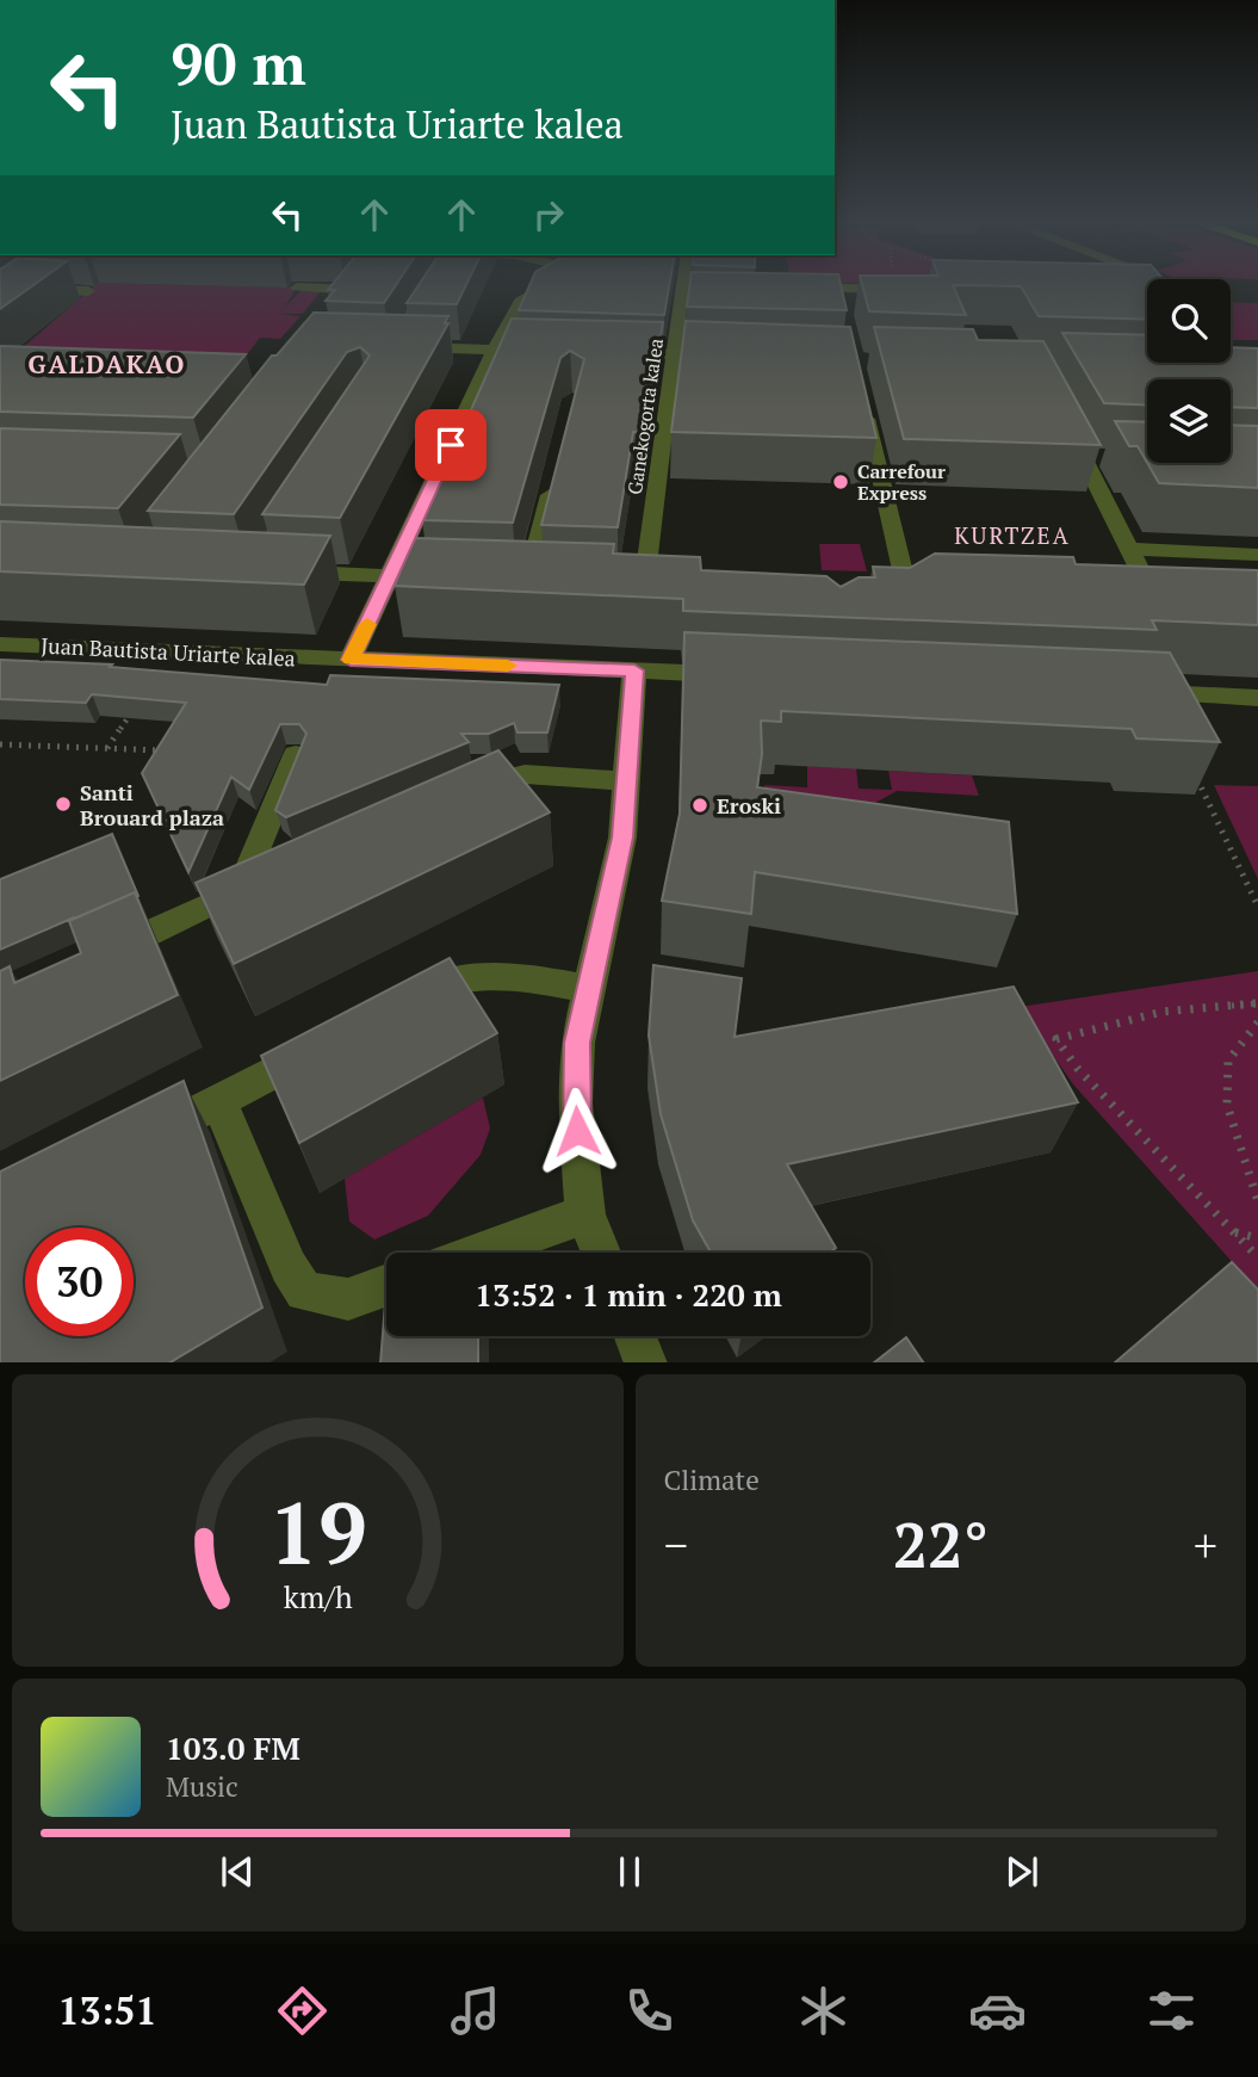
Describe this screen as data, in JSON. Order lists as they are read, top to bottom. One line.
{"streets":{"street":["Ganekogorta kalea","Juan Bautista Uriarte kalea"]},"districts":["GALDAKAO","KURTZEA"],"places":["Carrefour Express","Santi Brouard plaza","Eroski"],"page":{"turn":["90 m","Juan Bautista Uriarte kalea"],"limit":"30","trip":"13:52 · 1 min · 220 m","tile":"Climate","heat":["−","22°","+"],"song":["103.0 FM","Music"],"tabs":"13:51","gauge":["19","km/h"]}}
